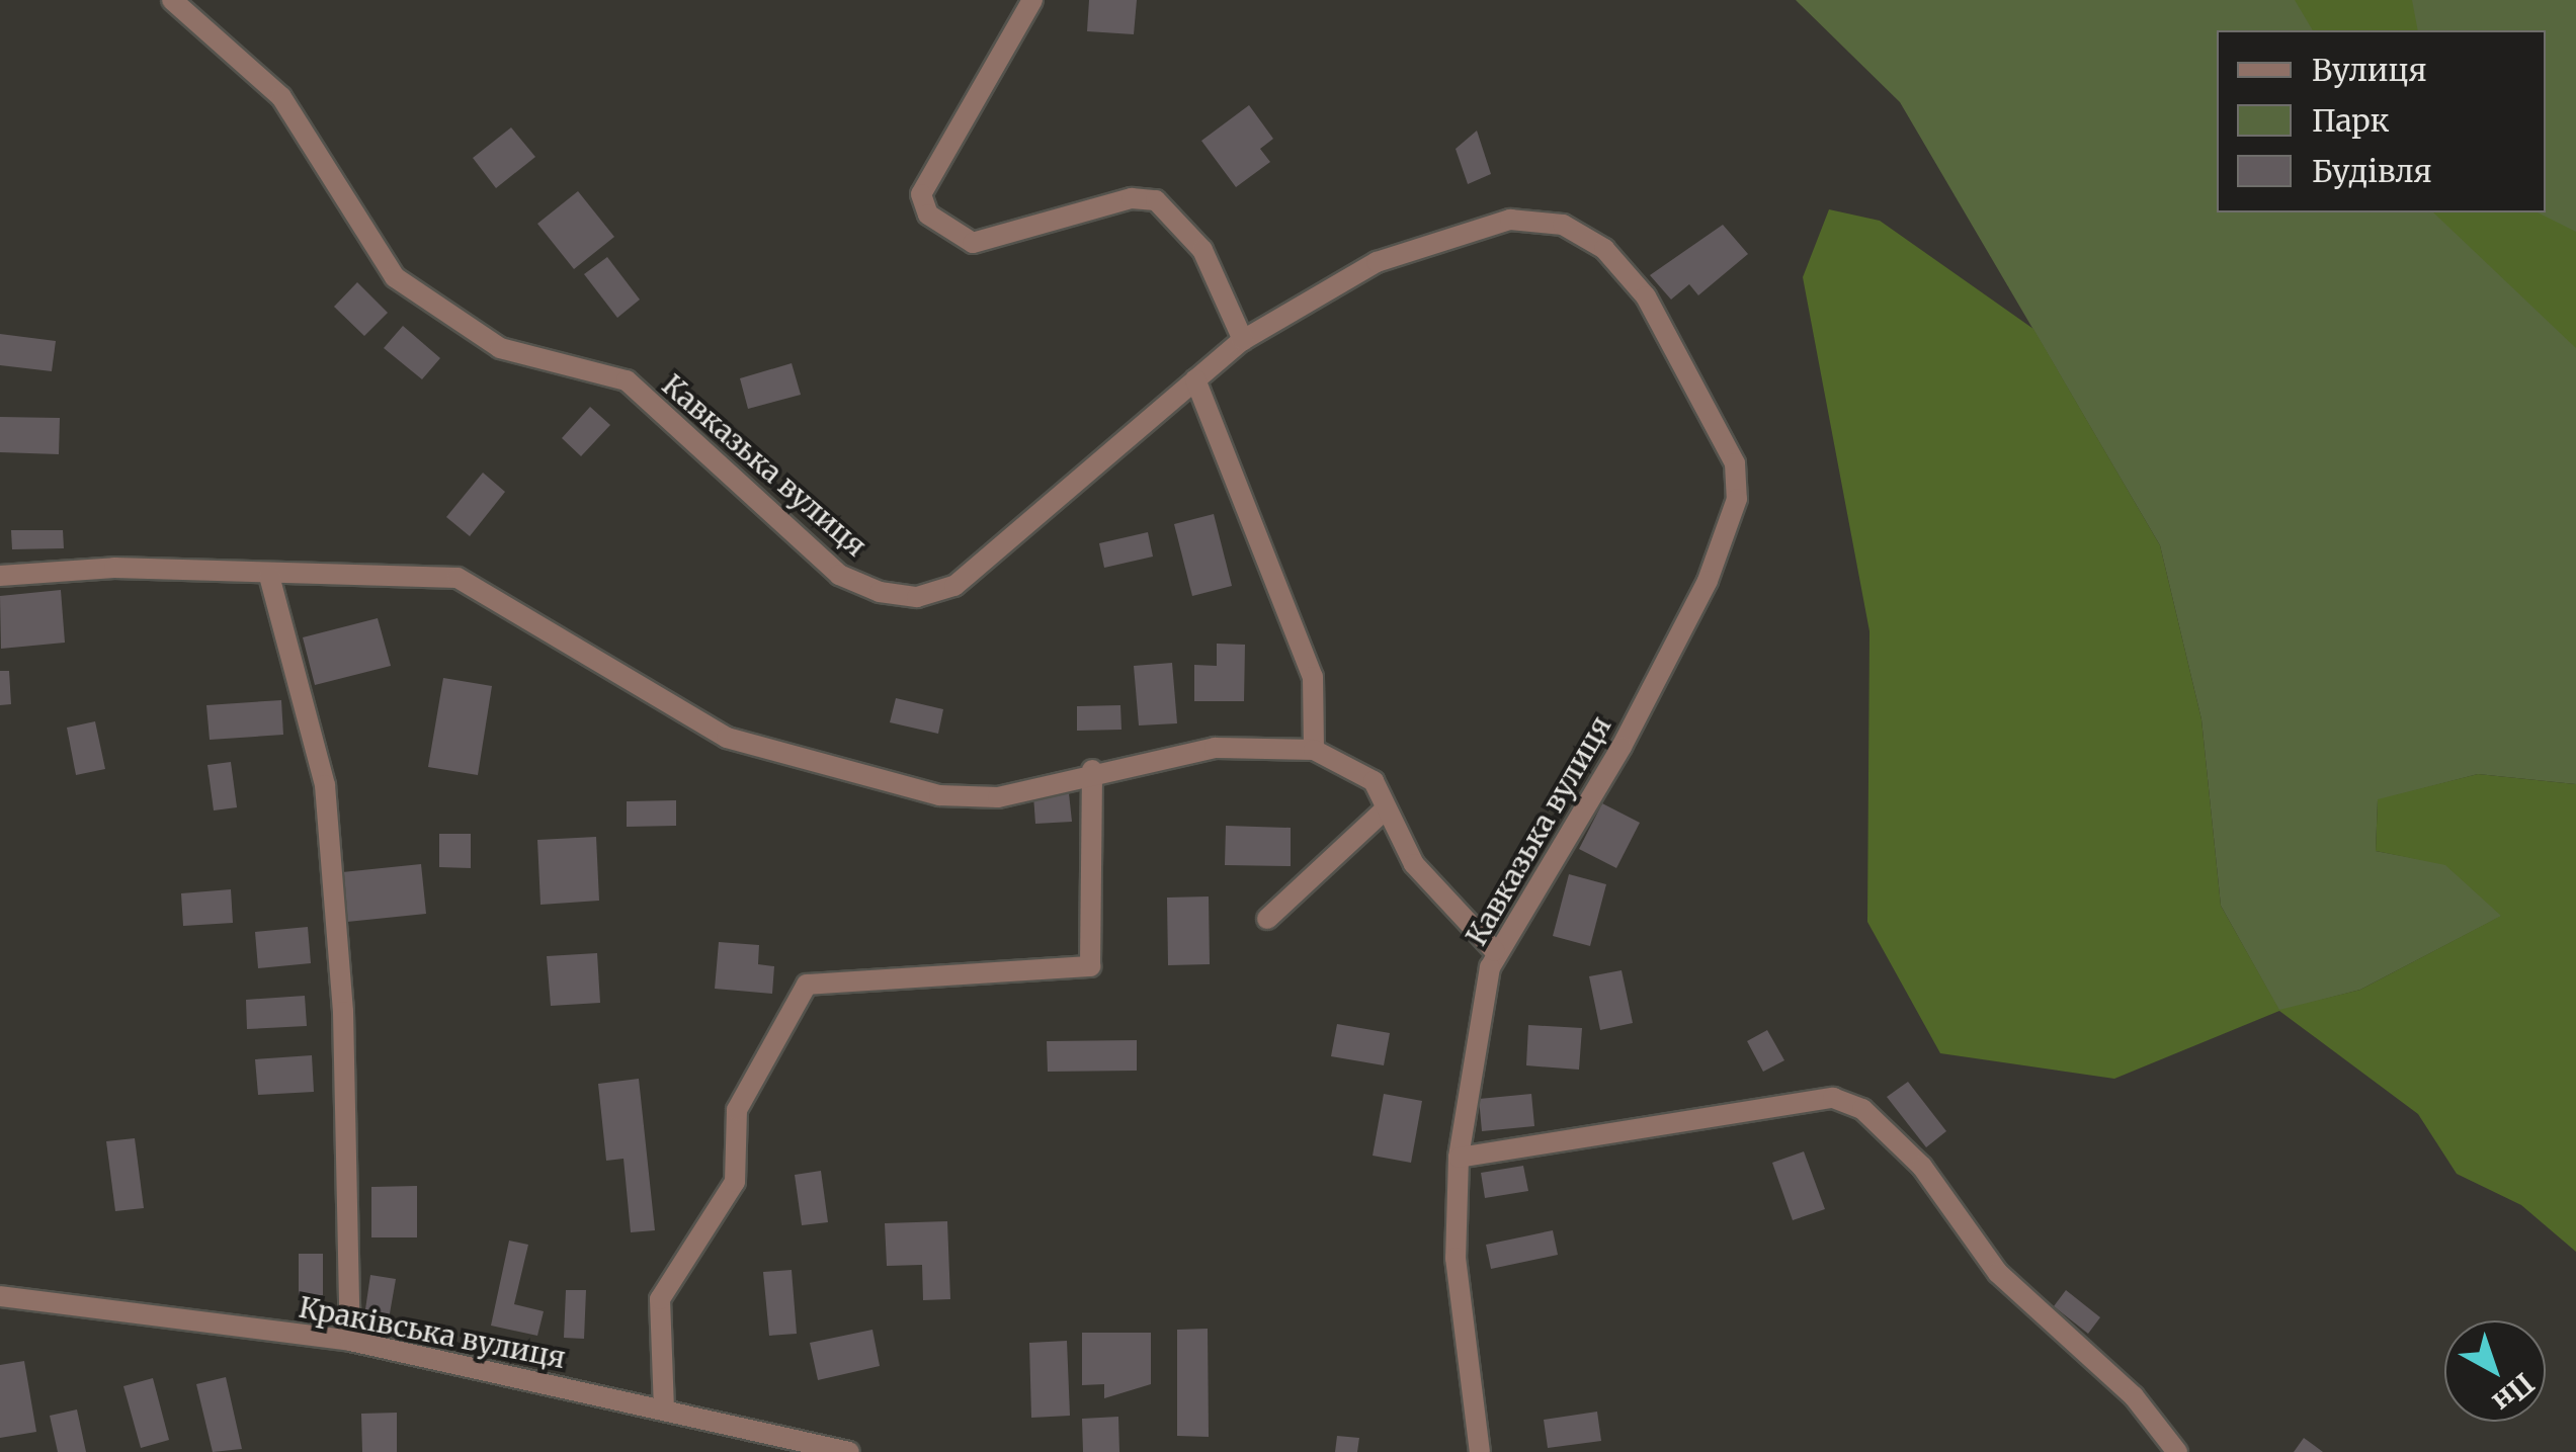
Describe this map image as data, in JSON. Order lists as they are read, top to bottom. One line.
{"streets":{"street":["Кавказька вулиця","Краківська вулиця"]},"legend":["Вулиця","Парк","Будівля"],"north":"bottom right"}
